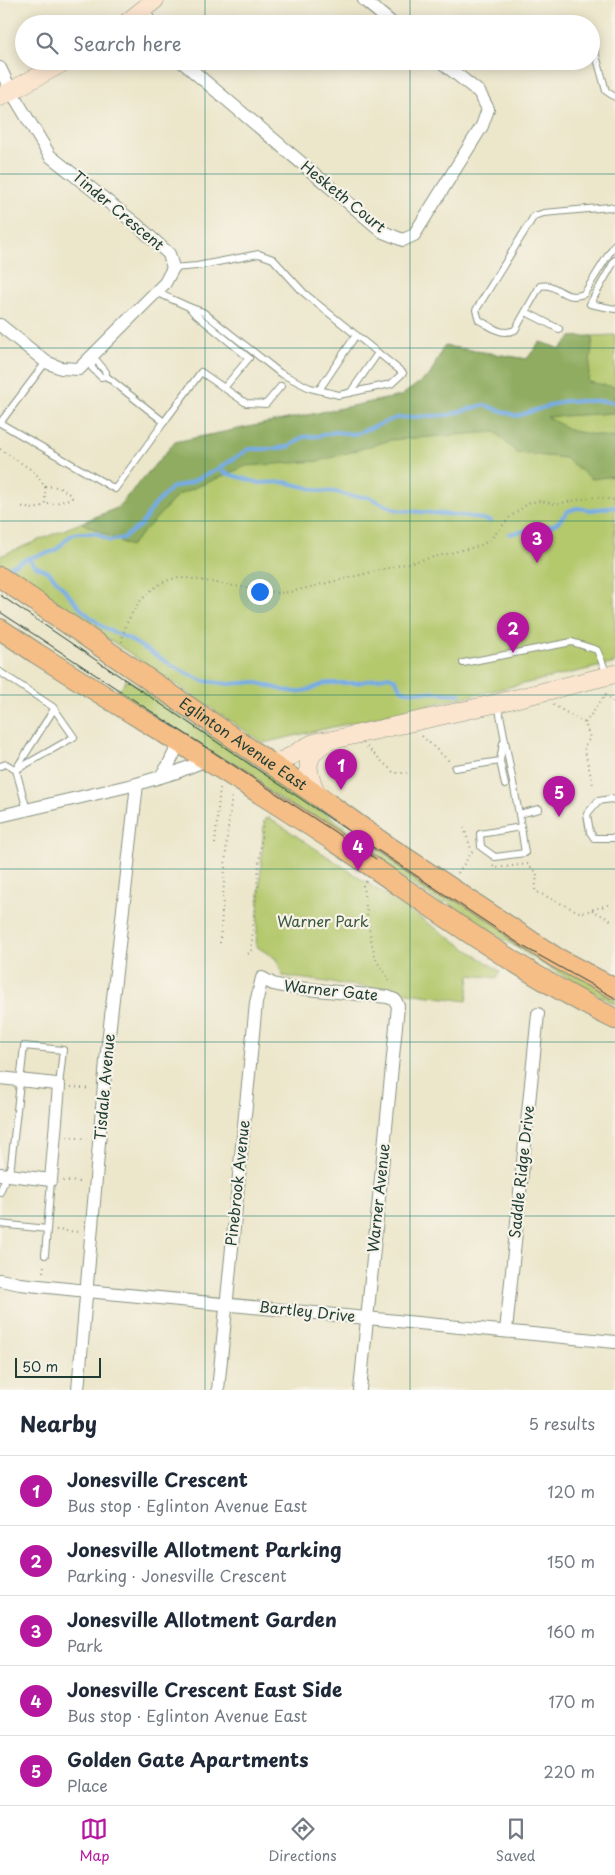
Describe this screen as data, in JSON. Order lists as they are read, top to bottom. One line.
{"streets":{"main road":["Eglinton Avenue East"],"street":["Hesketh Court","Tinder Crescent","Warner Gate","Tisdale Avenue","Saddle Ridge Drive","Pinebrook Avenue","Warner Avenue","Bartley Drive"]},"crossings":[["Warner Gate","Pinebrook Avenue"],["Warner Gate","Warner Avenue"],["Tisdale Avenue","Bartley Drive"],["Saddle Ridge Drive","Bartley Drive"],["Pinebrook Avenue","Bartley Drive"],["Warner Avenue","Bartley Drive"]],"parks":["Warner Park"],"scale_bar":"50 m","page":{"search":"Search here","pins":["3","2","1","5","4"],"scale":"50 m","heading":["Nearby","5 results"],"list":[{"mark":"1","name":"Jonesville Crescent","note":"Bus stop · Eglinton Avenue East","value":"120 m"},{"mark":"2","name":"Jonesville Allotment Parking","note":"Parking · Jonesville Crescent","value":"150 m"},{"mark":"3","name":"Jonesville Allotment Garden","note":"Park","value":"160 m"},{"mark":"4","name":"Jonesville Crescent East Side","note":"Bus stop · Eglinton Avenue East","value":"170 m"},{"mark":"5","name":"Golden Gate Apartments","note":"Place","value":"220 m"}],"nav":["Map","Directions","Saved"]}}
